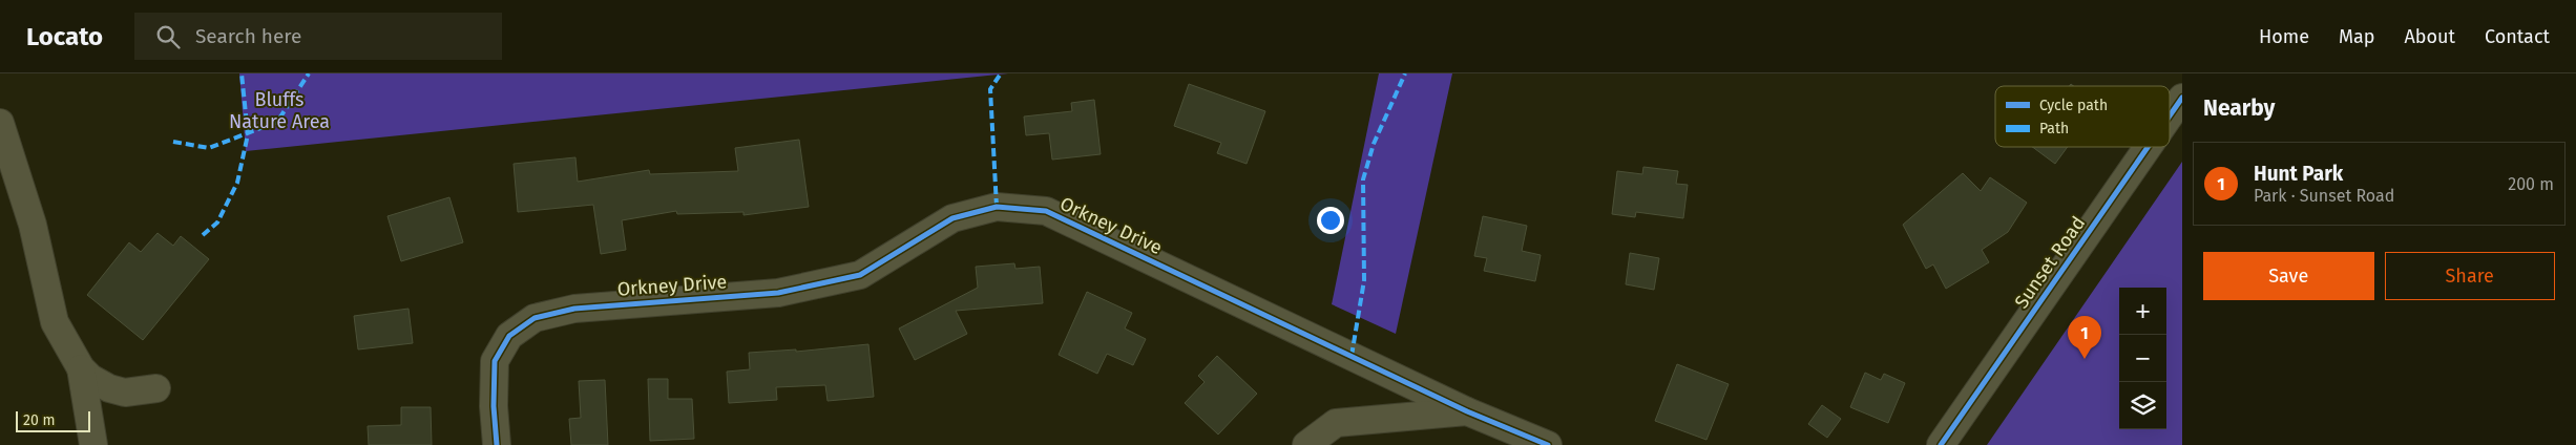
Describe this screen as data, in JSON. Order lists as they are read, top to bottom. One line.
{"streets":{"street":["Orkney Drive","Sunset Road"]},"parks":["Bluffs Nature Area"],"legend":["Cycle path","Path"],"scale_bar":"20 m","page":{"header":"Locato","search":"Search here","nav":["Home","Map","About","Contact"],"heading":"Nearby","list":[{"mark":"1","name":"Hunt Park","note":"Park · Sunset Road","value":"200 m"}],"buttons":["Save","Share"],"map_buttons":["+","−"],"pins":"1","scale":"20 m"}}
